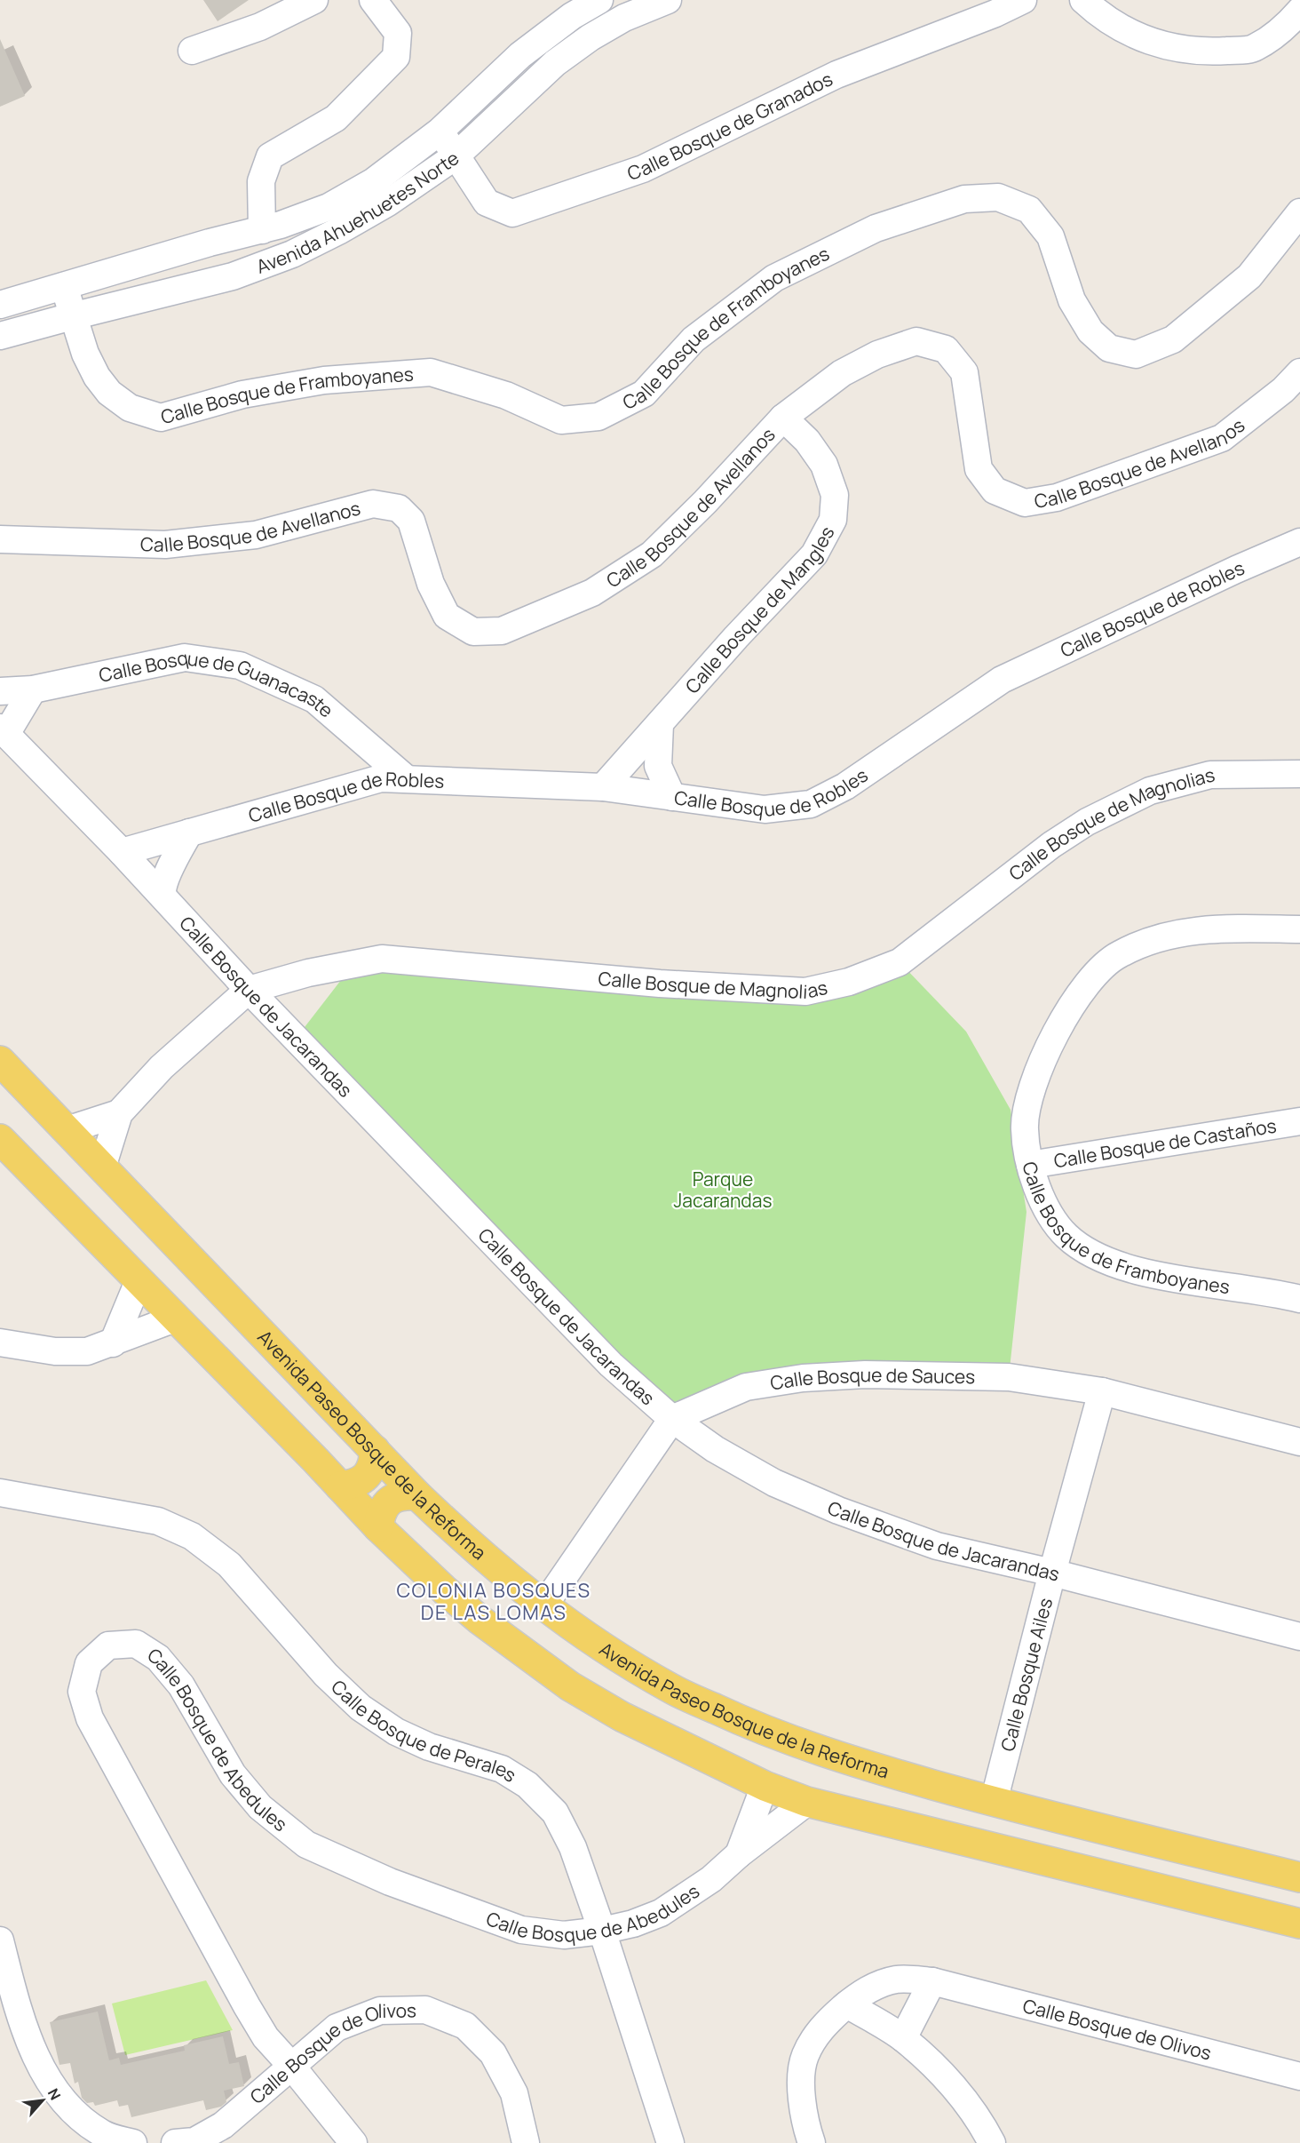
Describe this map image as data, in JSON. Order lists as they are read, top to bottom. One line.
{"streets":{"main road":["Avenida Paseo Bosque de la Reforma"],"street":["Calle Bosque de Granados","Avenida Ahuehuetes Norte","Calle Bosque de Framboyanes","Calle Bosque de Avellanos","Calle Bosque de Mangles","Calle Bosque de Robles","Calle Bosque de Guanacaste","Calle Bosque de Magnolias","Calle Bosque de Jacarandas","Calle Bosque de Castaños","Calle Bosque de Sauces","Calle Bosque Ailes","Calle Bosque de Perales","Calle Bosque de Abedules","Calle Bosque de Olivos"]},"crossings":[["Calle Bosque de Granados","Avenida Ahuehuetes Norte"],["Avenida Ahuehuetes Norte","Calle Bosque de Framboyanes"],["Calle Bosque de Framboyanes","Calle Bosque de Castaños"],["Calle Bosque de Avellanos","Calle Bosque de Mangles"],["Calle Bosque de Mangles","Calle Bosque de Robles"],["Calle Bosque de Robles","Calle Bosque de Guanacaste"],["Calle Bosque de Robles","Calle Bosque de Jacarandas"],["Calle Bosque de Magnolias","Calle Bosque de Jacarandas"],["Calle Bosque de Magnolias","Avenida Paseo Bosque de la Reforma"],["Calle Bosque de Jacarandas","Calle Bosque de Sauces"],["Calle Bosque de Jacarandas","Calle Bosque Ailes"],["Calle Bosque de Sauces","Calle Bosque Ailes"],["Avenida Paseo Bosque de la Reforma","Calle Bosque Ailes"],["Calle Bosque de Perales","Calle Bosque de Abedules"],["Calle Bosque de Abedules","Calle Bosque de Olivos"]],"districts":["COLONIA BOSQUES DE LAS LOMAS"],"parks":["Parque Jacarandas"],"north":"top right"}
